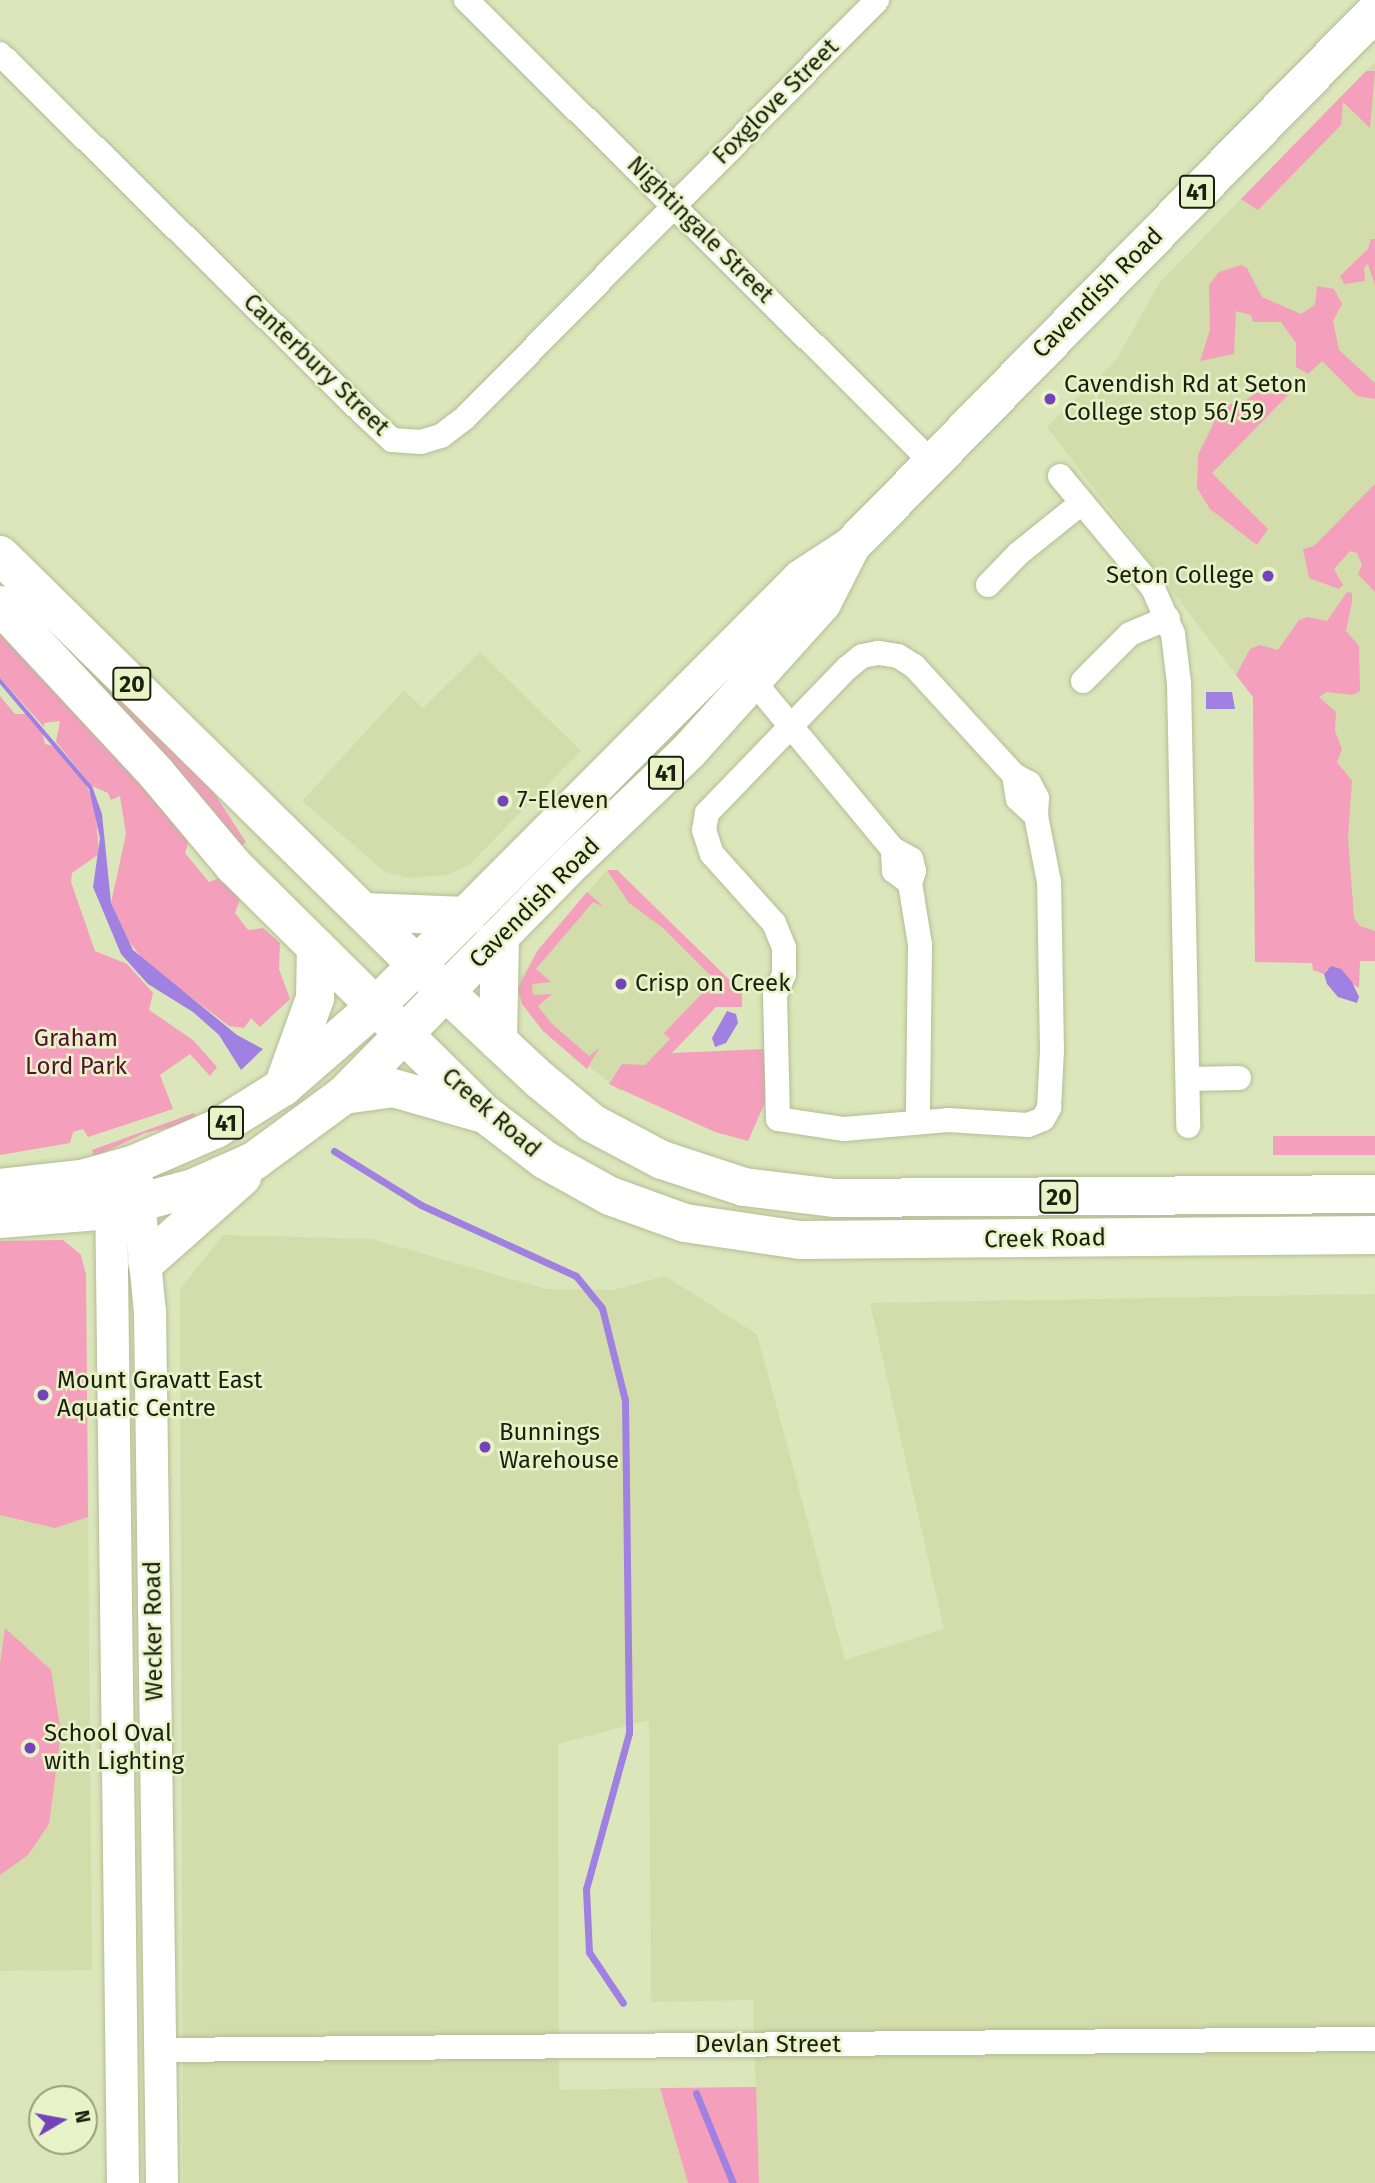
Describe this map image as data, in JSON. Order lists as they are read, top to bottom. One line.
{"streets":{"main road":["41","Cavendish Road","20","Creek Road"],"street":["Foxglove Street","Nightingale Street","Canterbury Street","Wecker Road","Devlan Street"]},"crossings":[["Foxglove Street","Nightingale Street"],["Foxglove Street","Canterbury Street"],["41","Cavendish Road"],["41","Creek Road"],["41","Wecker Road"],["Nightingale Street","Cavendish Road"],["Nightingale Street","Canterbury Street"],["Cavendish Road","Creek Road"],["Wecker Road","Devlan Street"]],"parks":["Graham Lord Park"],"places":["Cavendish Rd at Seton College stop 56/59","Seton College","7-Eleven","Crisp on Creek","Mount Gravatt East Aquatic Centre","Bunnings Warehouse","School Oval with Lighting"],"north":"right"}
